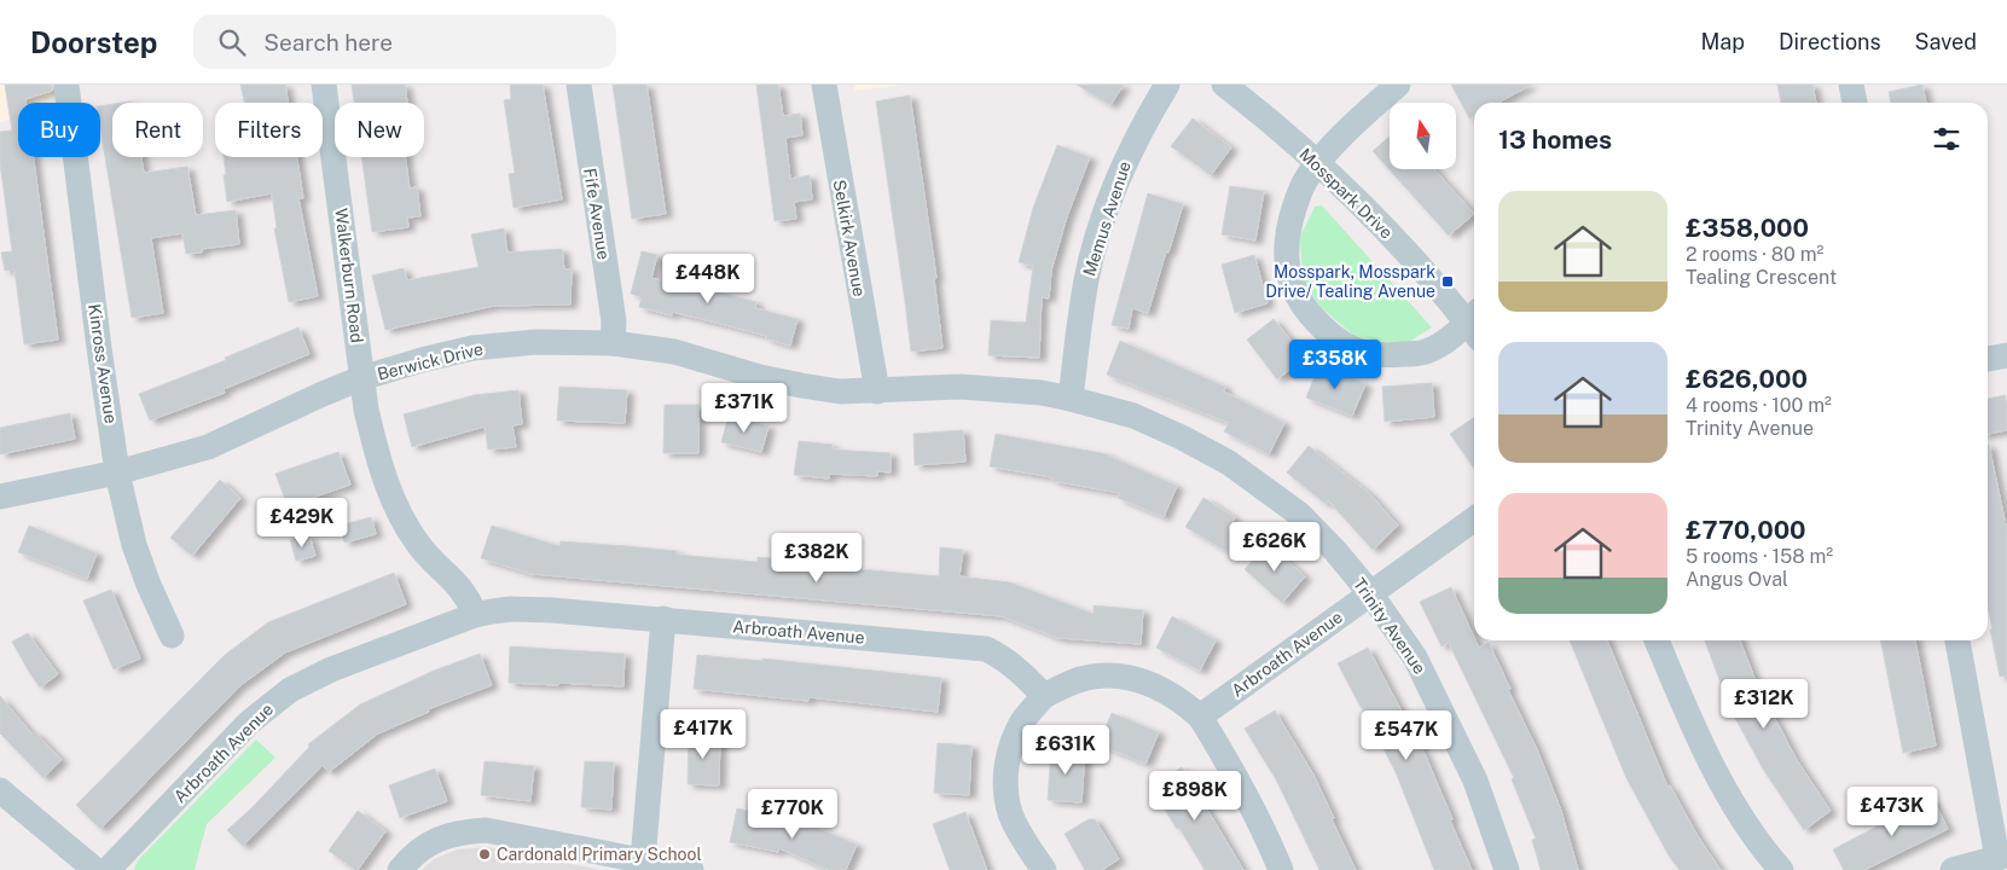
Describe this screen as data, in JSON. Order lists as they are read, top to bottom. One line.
{"streets":{"street":["Mosspark Drive","Fife Avenue","Memus Avenue","Selkirk Avenue","Walkerburn Road","Berwick Drive","Kinross Avenue","Trinity Avenue","Arbroath Avenue"]},"crossings":[["Fife Avenue","Berwick Drive"],["Memus Avenue","Trinity Avenue"],["Selkirk Avenue","Berwick Drive"],["Selkirk Avenue","Trinity Avenue"],["Walkerburn Road","Berwick Drive"],["Walkerburn Road","Arbroath Avenue"],["Berwick Drive","Kinross Avenue"],["Berwick Drive","Trinity Avenue"],["Trinity Avenue","Arbroath Avenue"]],"places":{"transit":["Mosspark, Mosspark Drive/ Tealing Avenue"],"other":["Cardonald Primary School"]},"north":"top","page":{"header":"Doorstep","search":"Search here","nav":["Map","Directions","Saved"],"chip":["Buy","Rent","Filters","New"],"heading":"13 homes","list":[{"name":"£358,000","note":"2 rooms · 80 m² · Tealing Crescent"},{"name":"£626,000","note":"4 rooms · 100 m² · Trinity Avenue"},{"name":"£770,000","note":"5 rooms · 158 m² · Angus Oval"}],"price":["£448K","£358K","£371K","£429K","£626K","£382K","£312K","£417K","£547K","£631K","£898K","£473K","£770K"]}}
